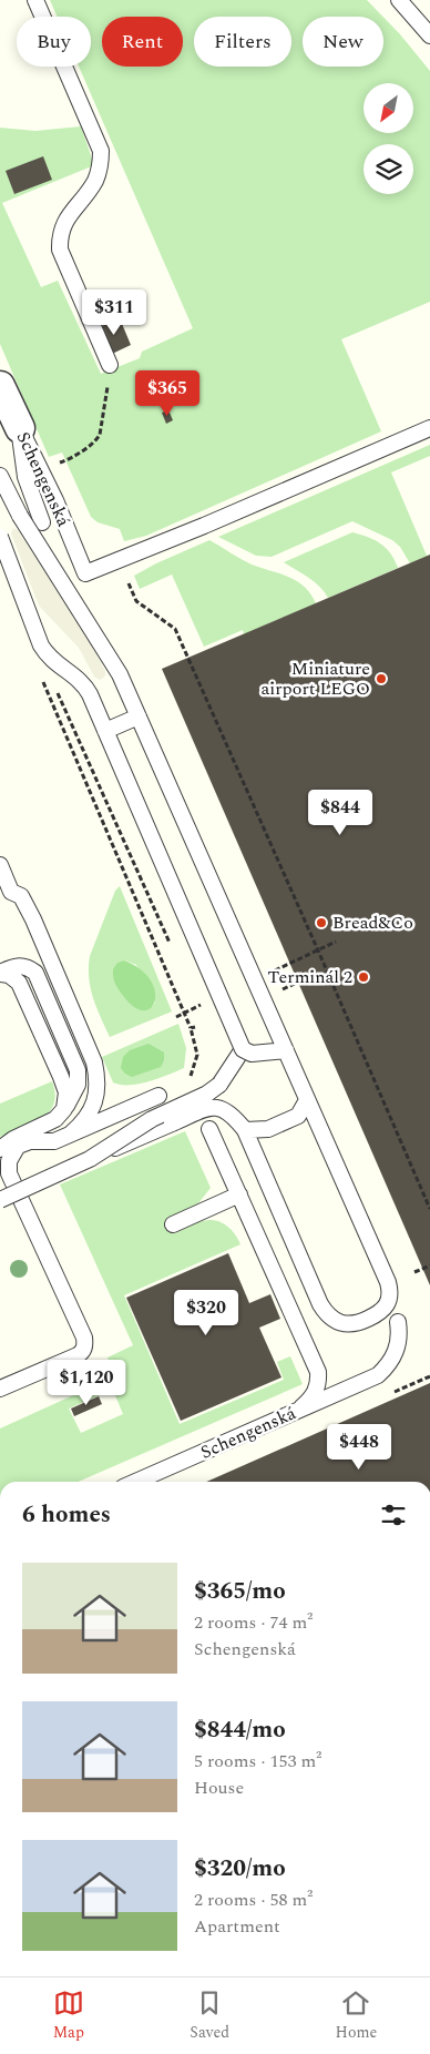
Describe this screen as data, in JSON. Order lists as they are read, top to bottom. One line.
{"streets":{"street":["Schengenská"]},"places":["Miniature airport LEGO","Bread&Co","Terminál 2"],"north":"bottom left","page":{"chip":["Buy","Rent","Filters","New"],"price":["$311","$365","$844","$320","$1,120","$448"],"heading":"6 homes","list":[{"name":"$365/mo","note":"2 rooms · 74 m² · Schengenská"},{"name":"$844/mo","note":"5 rooms · 153 m² · House"},{"name":"$320/mo","note":"2 rooms · 58 m² · Apartment"}],"tabs":["Map","Saved","Home"]}}
